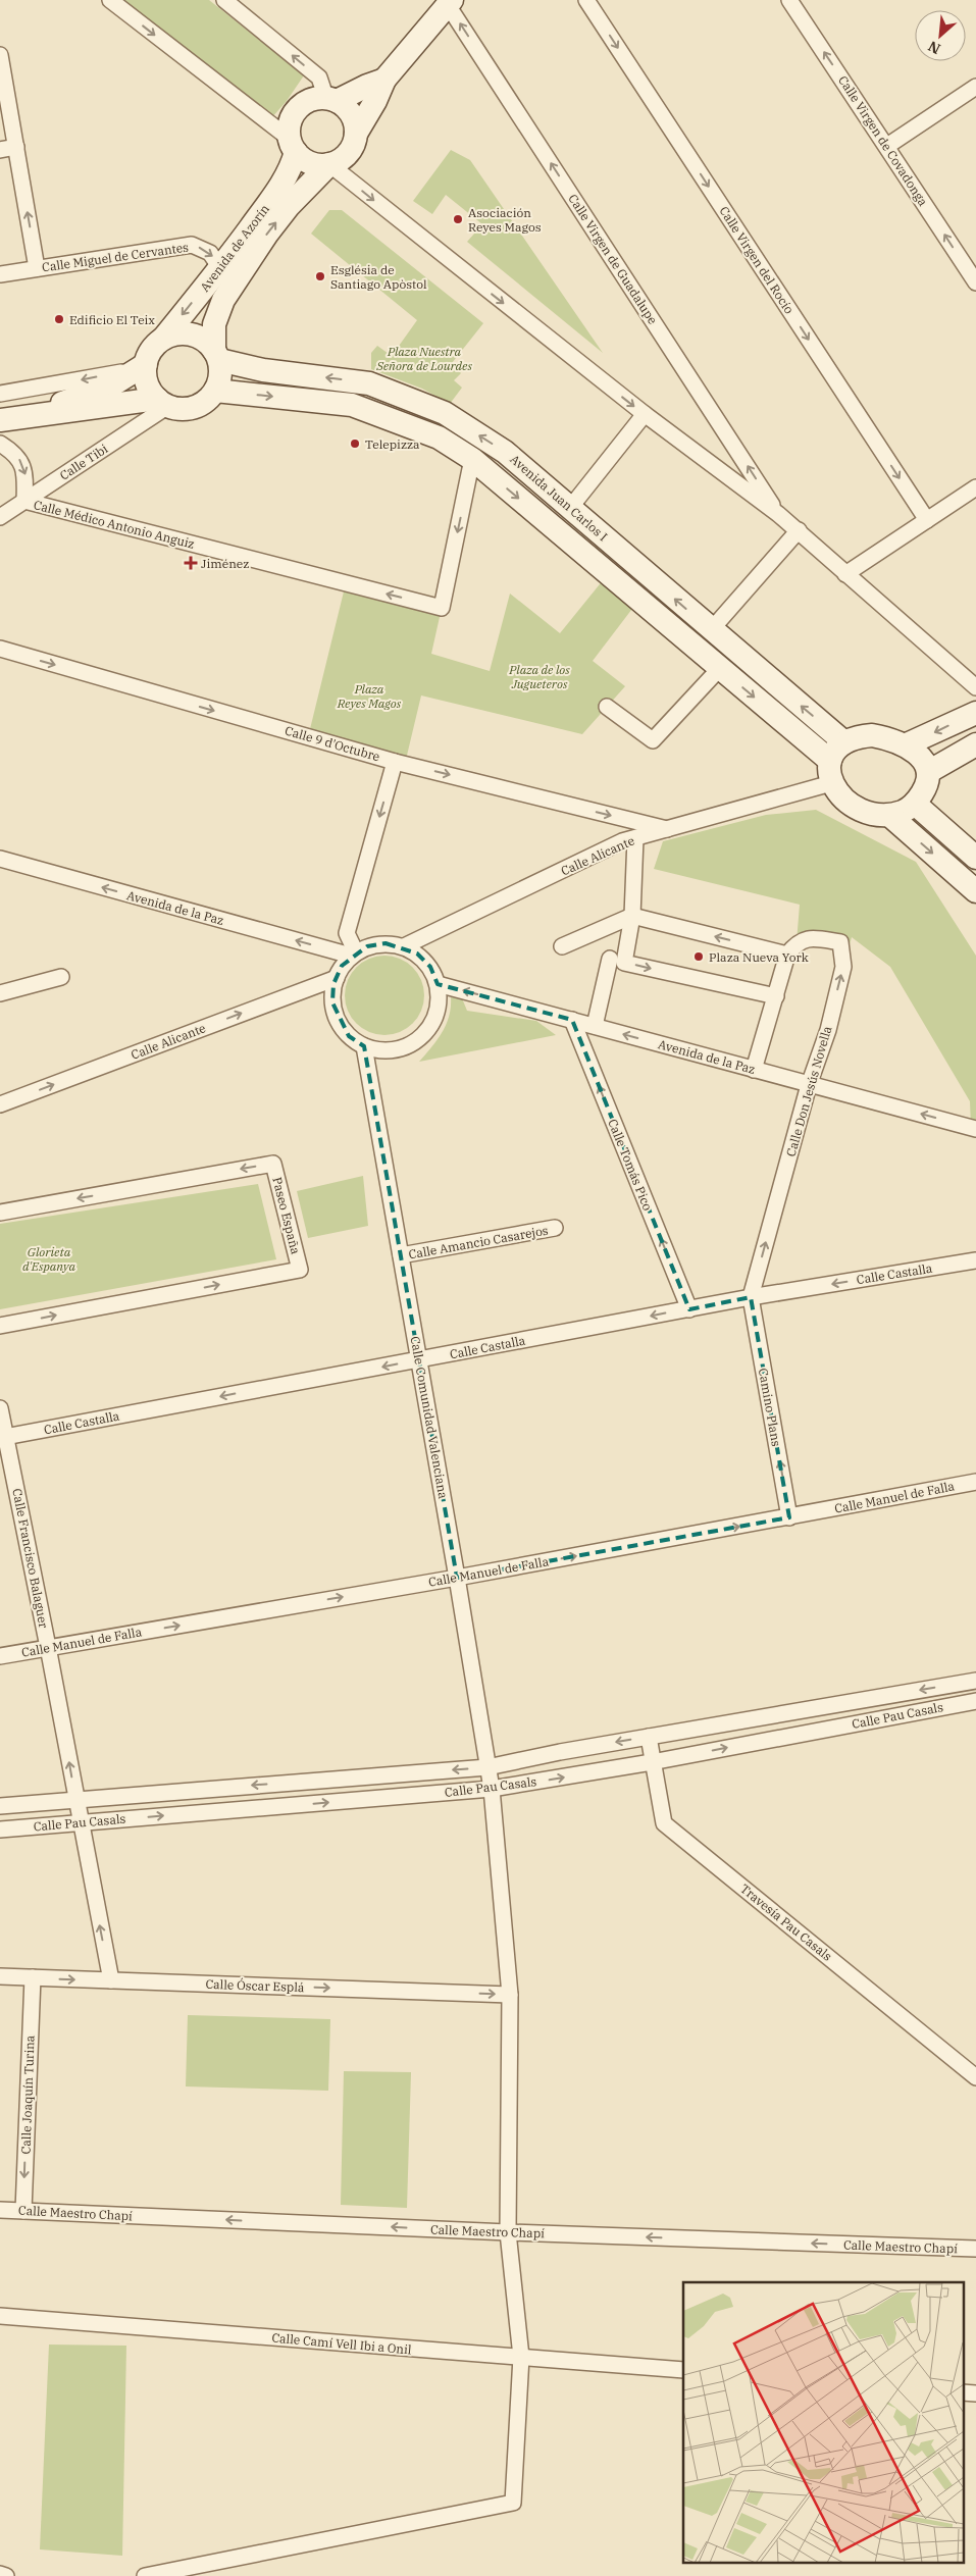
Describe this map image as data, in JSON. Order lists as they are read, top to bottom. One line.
{"streets":{"main road":["Avenida de Azorín","Avenida Juan Carlos I"],"street":["Calle Virgen de Covadonga","Calle Miguel de Cervantes","Calle Virgen de Guadalupe","Calle Virgen del Rocío","Calle Tibi","Calle Médico Antonio Anguiz","Calle 9 d'Octubre","Calle Alicante","Avenida de la Paz","Calle Don Jesús Novella","Calle Tomás Pico","Paseo España","Calle Amancio Casarejos","Calle Castalla","Camino Plans","Calle Comunidad Valenciana","Calle Manuel de Falla","Calle Francisco Balaguer","Calle Pau Casals","Travesía Pau Casals","Calle Óscar Esplá","Calle Joaquín Turina","Calle Maestro Chapí","Calle Camí Vell Ibi a Onil"]},"crossings":[["Avenida de Azorín","Calle Miguel de Cervantes"],["Avenida de Azorín","Calle Tibi"],["Avenida de Azorín","Avenida Juan Carlos I"],["Calle Tibi","Avenida Juan Carlos I"],["Calle Tibi","Calle Médico Antonio Anguiz"],["Avenida Juan Carlos I","Calle Médico Antonio Anguiz"],["Avenida Juan Carlos I","Calle Alicante"],["Calle 9 d'Octubre","Calle Alicante"],["Calle Alicante","Avenida de la Paz"],["Calle Alicante","Calle Comunidad Valenciana"],["Avenida de la Paz","Calle Don Jesús Novella"],["Avenida de la Paz","Calle Tomás Pico"],["Avenida de la Paz","Calle Comunidad Valenciana"],["Calle Don Jesús Novella","Calle Castalla"],["Calle Don Jesús Novella","Camino Plans"],["Calle Tomás Pico","Calle Castalla"],["Calle Amancio Casarejos","Calle Comunidad Valenciana"],["Calle Castalla","Camino Plans"],["Calle Castalla","Calle Comunidad Valenciana"],["Calle Castalla","Calle Francisco Balaguer"],["Camino Plans","Calle Manuel de Falla"],["Calle Comunidad Valenciana","Calle Manuel de Falla"],["Calle Comunidad Valenciana","Calle Pau Casals"],["Calle Comunidad Valenciana","Calle Óscar Esplá"],["Calle Comunidad Valenciana","Calle Maestro Chapí"],["Calle Comunidad Valenciana","Calle Camí Vell Ibi a Onil"],["Calle Manuel de Falla","Calle Francisco Balaguer"],["Calle Francisco Balaguer","Calle Pau Casals"],["Calle Francisco Balaguer","Calle Óscar Esplá"],["Calle Pau Casals","Travesía Pau Casals"],["Calle Óscar Esplá","Calle Joaquín Turina"],["Calle Joaquín Turina","Calle Maestro Chapí"]],"one_way":["Calle Virgen de Covadonga","Calle Virgen del Rocío","Calle 9 d'Octubre","Calle Alicante","Avenida de la Paz","Calle Don Jesús Novella","Calle Tomás Pico","Calle Castalla","Camino Plans","Calle Manuel de Falla","Calle Francisco Balaguer","Calle Óscar Esplá","Calle Joaquín Turina","Calle Maestro Chapí"],"parks":["Plaza Nuestra Señora de Lourdes","Plaza de los Jugueteros","Plaza Reyes Magos","Glorieta d'Espanya"],"places":{"other":["Asociación Reyes Magos","Església de Santiago Apòstol","Edificio El Teix","Telepizza","Plaza Nueva York"],"health":["Jiménez"]},"north":"bottom left"}
